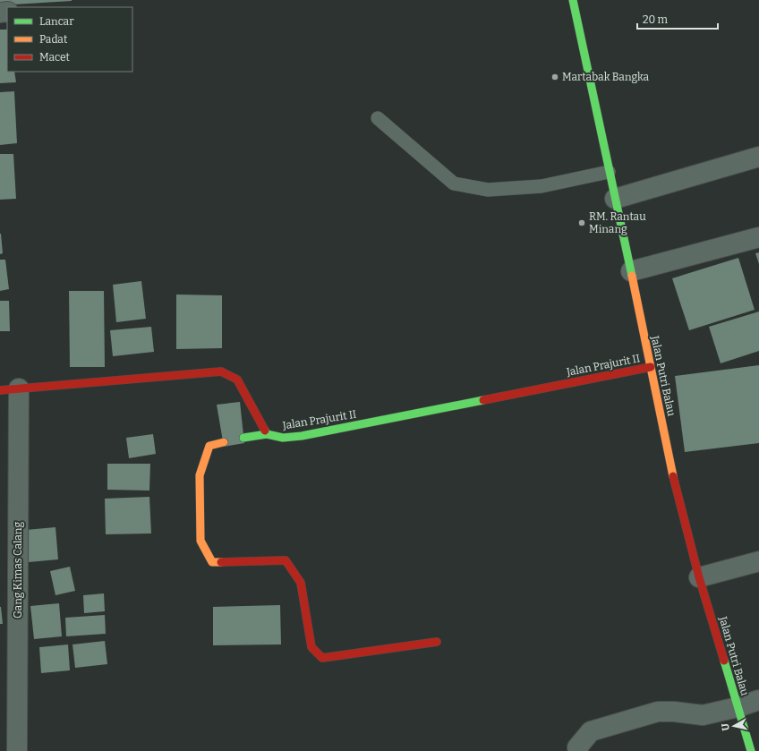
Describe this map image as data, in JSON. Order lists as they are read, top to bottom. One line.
{"streets":{"street":["Jalan Prajurit II","Jalan Putri Balau","Gang Kimas Calang"]},"crossings":[["Jalan Prajurit II","Jalan Putri Balau"]],"places":["Martabak Bangka","RM. Rantau Minang"],"legend":["Lancar","Padat","Macet"],"scale_bar":"20 m","north":"left"}
